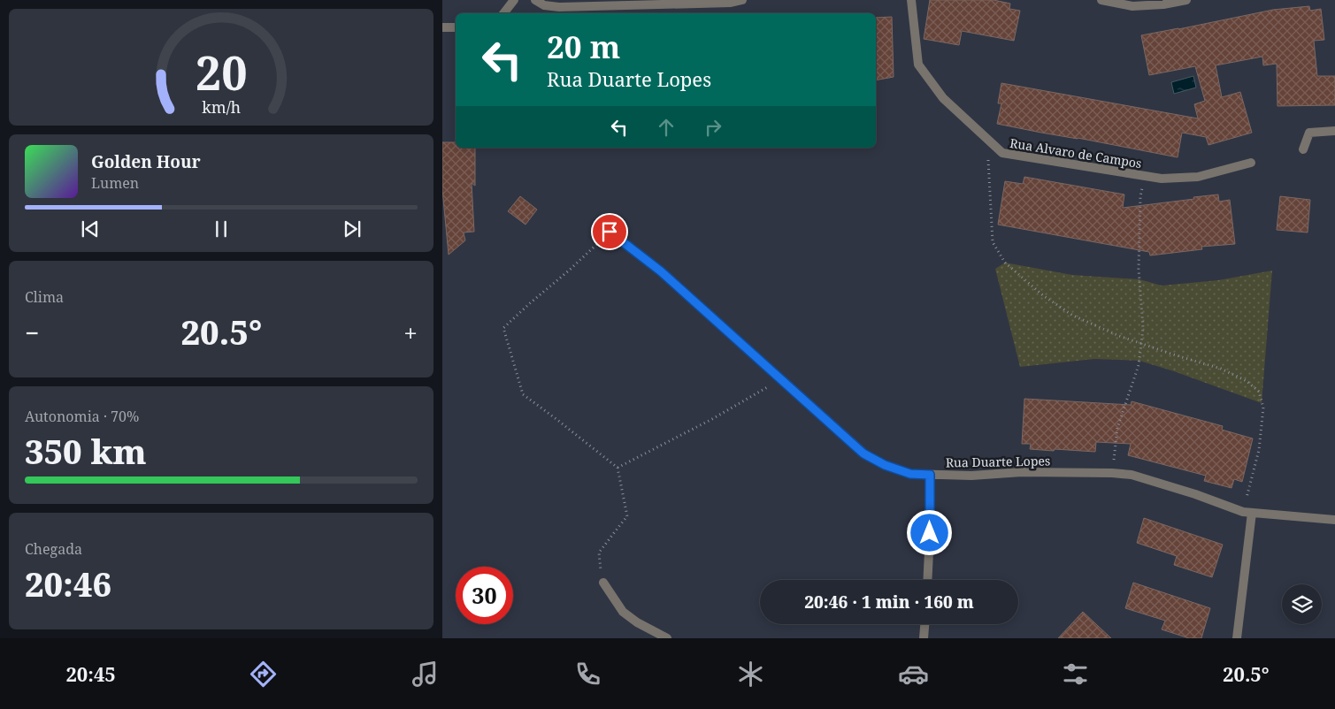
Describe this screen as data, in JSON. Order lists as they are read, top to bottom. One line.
{"streets":{"street":["Rua Alvaro de Campos","Rua Duarte Lopes"]},"page":{"turn":["20 m","Rua Duarte Lopes"],"song":["Golden Hour","Lumen"],"tile":["Clima",["Autonomia · 70%","350 km"],["Chegada","20:46"]],"heat":["−","20.5°","+"],"limit":"30","trip":"20:46 · 1 min · 160 m","tabs":["20:45","20.5°"],"gauge":["20","km/h"]}}
